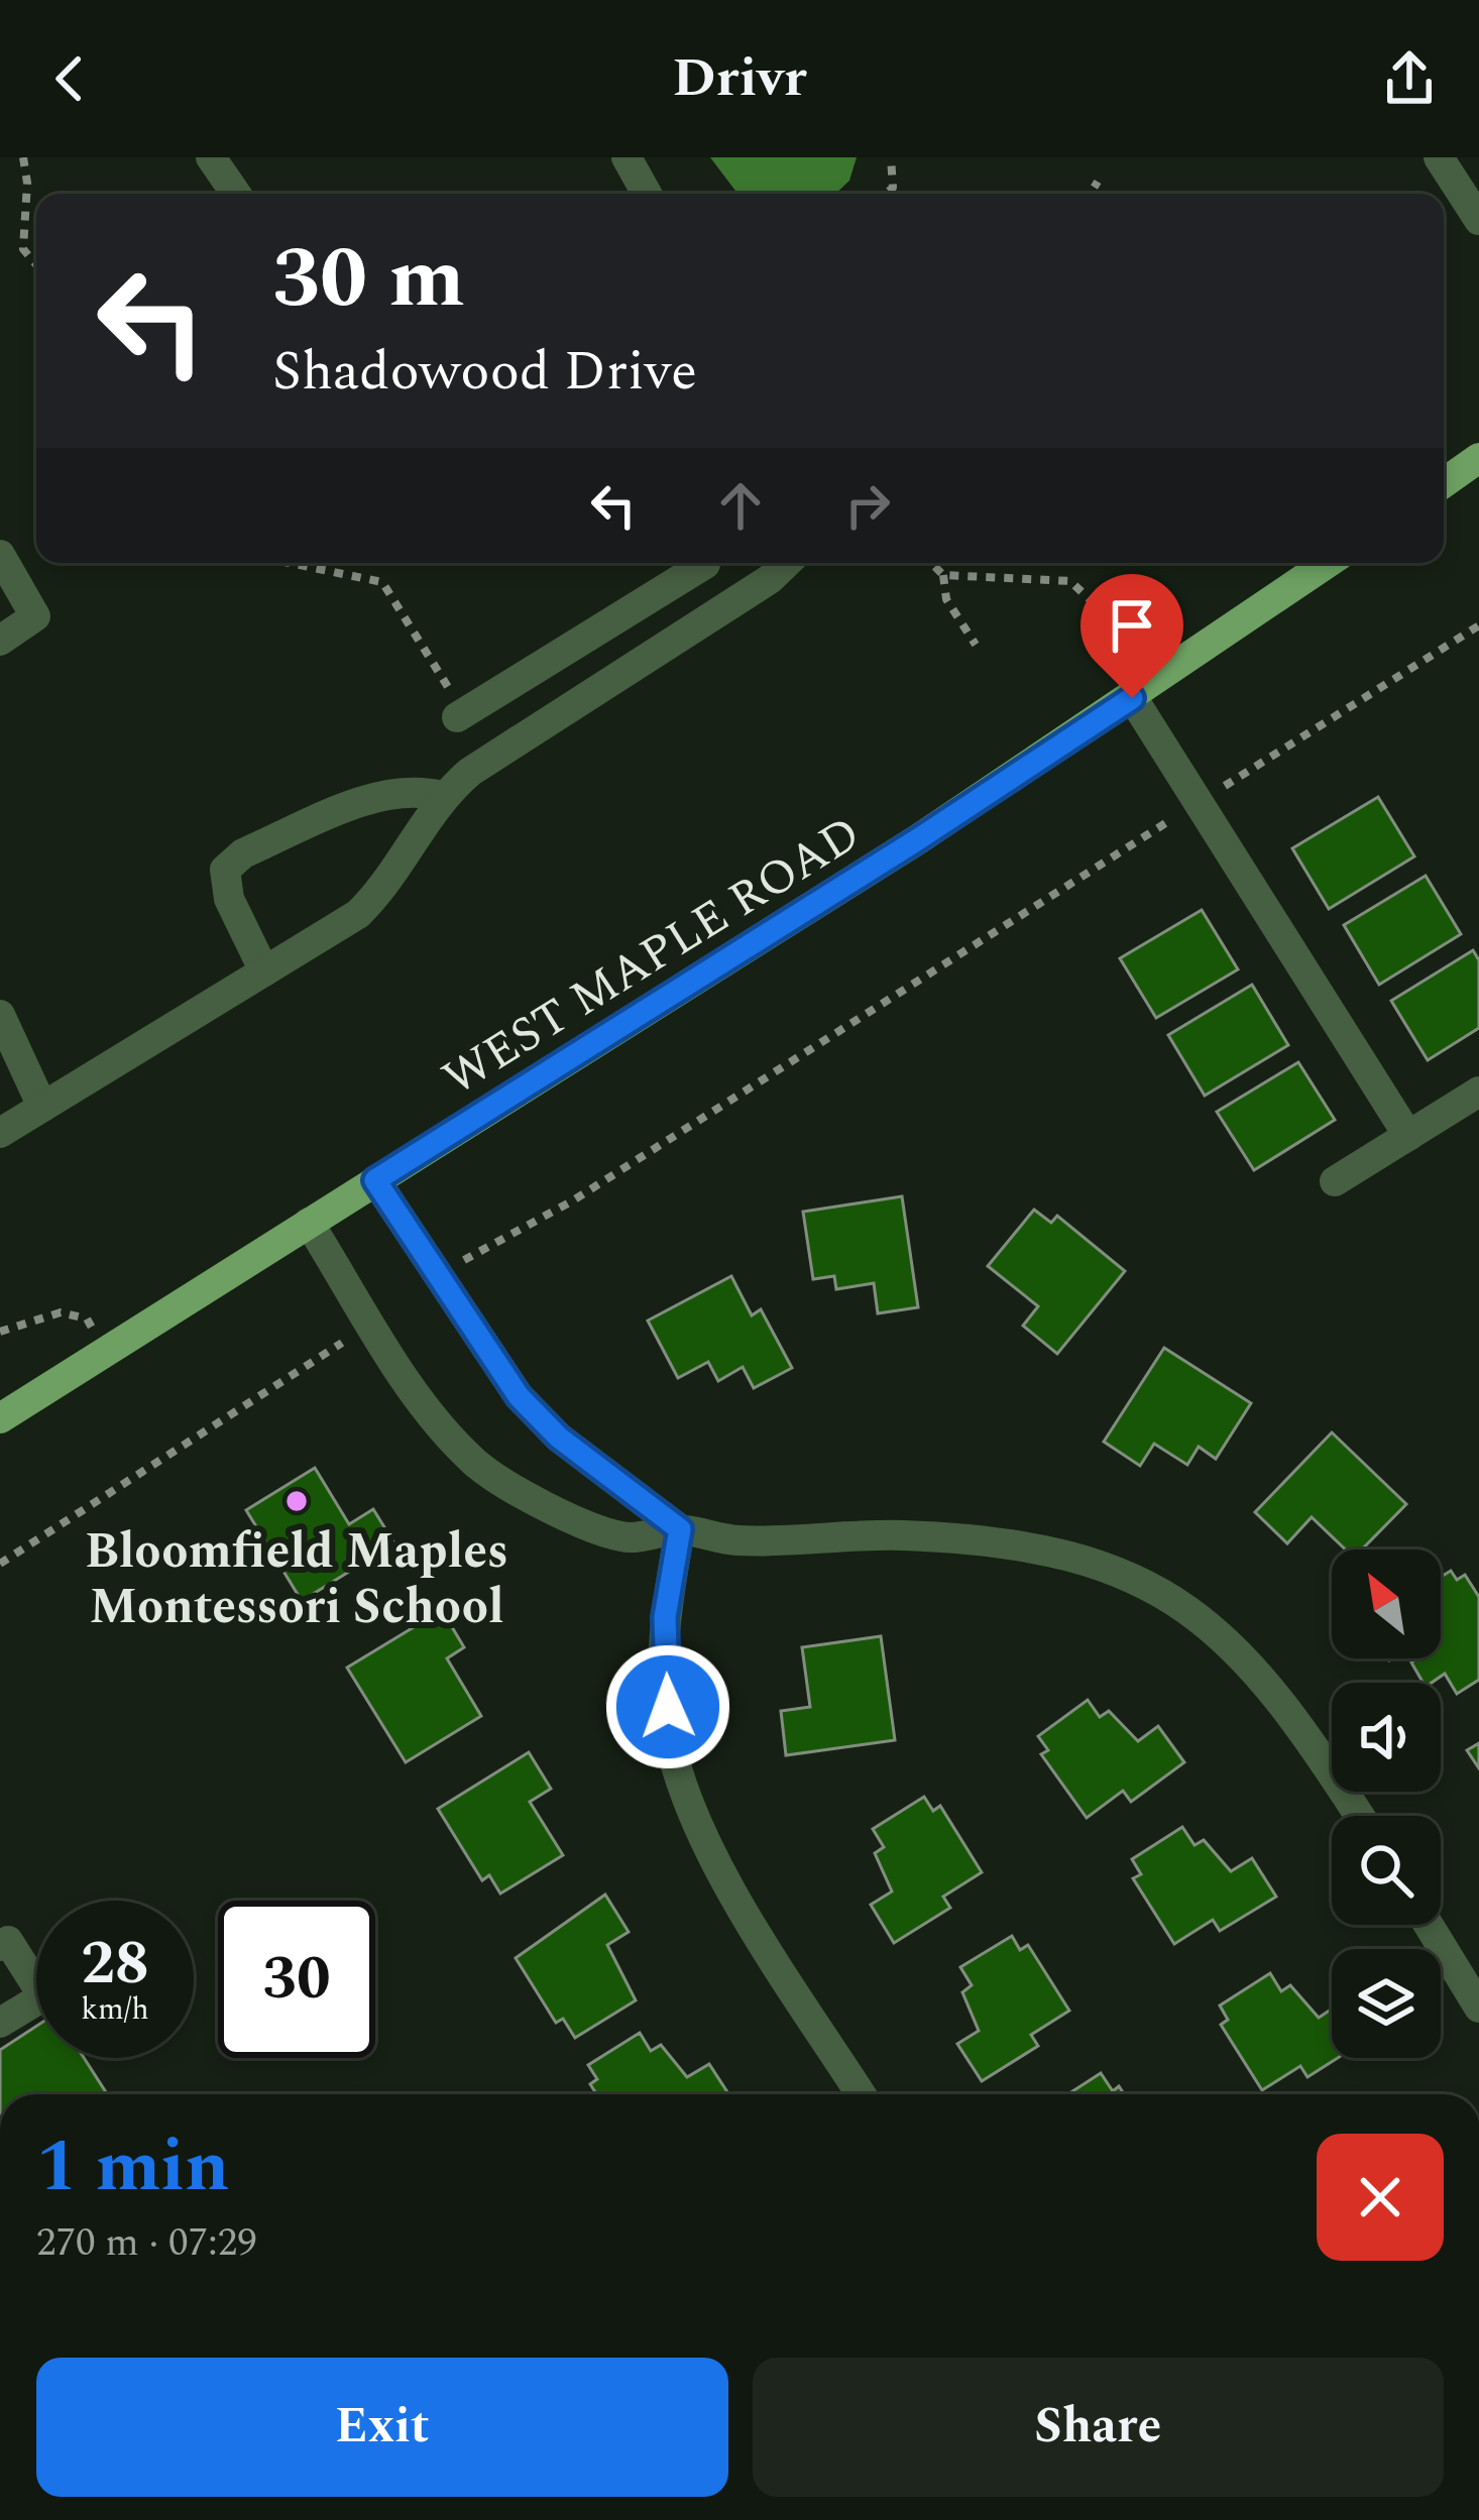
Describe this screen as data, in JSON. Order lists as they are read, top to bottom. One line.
{"streets":{"main road":["WEST MAPLE ROAD"]},"places":["Bloomfield Maples Montessori School"],"north":"top left","page":{"header":"Drivr","turn":["30 m","Shadowood Drive"],"speed":"28 km/h","limit":"30","heading":["1 min","270 m · 07:29"],"buttons":["Exit","Share"]}}
